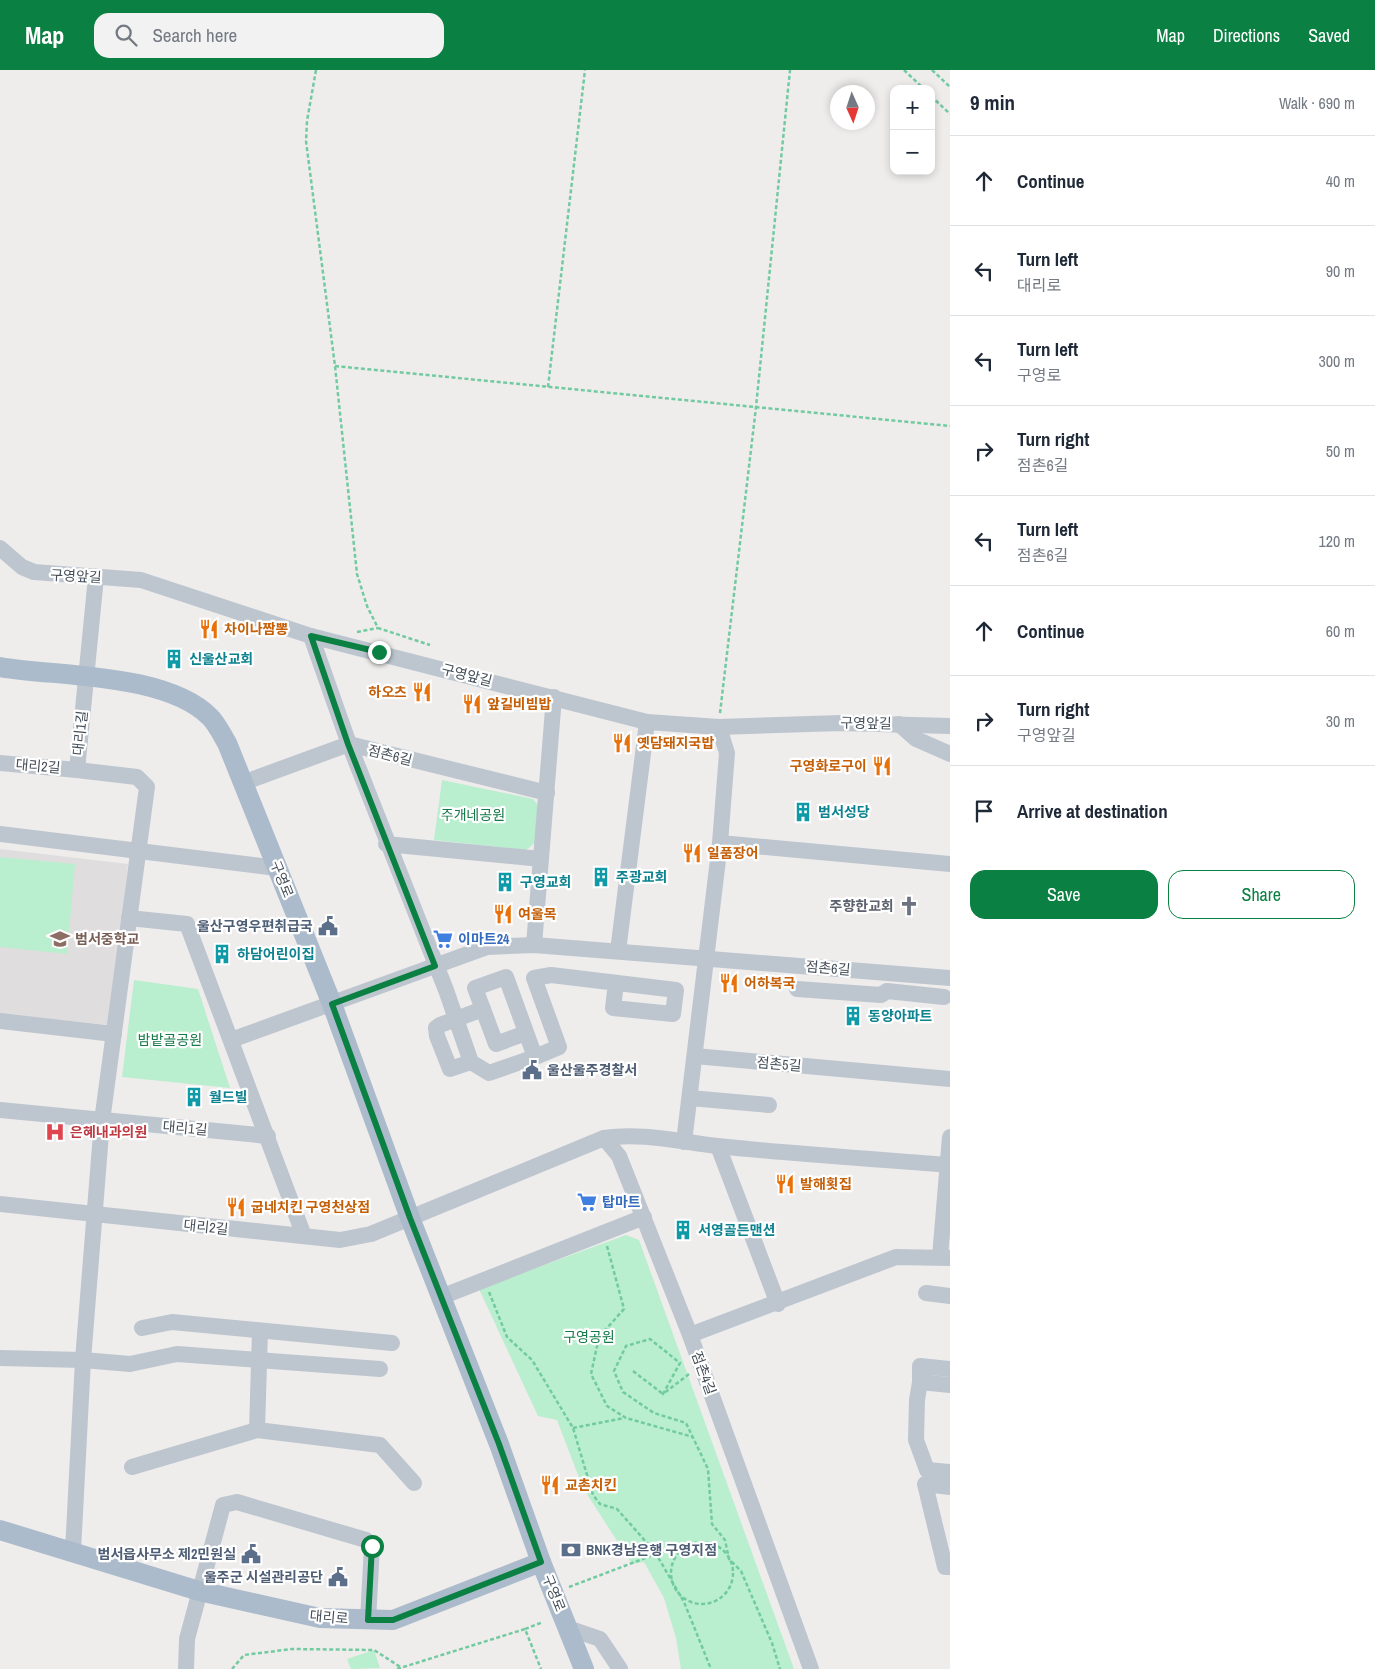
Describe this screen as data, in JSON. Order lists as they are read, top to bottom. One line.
{"streets":{"main road":["구영로","대리로"],"street":["구영앞길","대리1길","점촌6길","대리2길","점촌5길","점촌4길"]},"crossings":[["구영앞길","대리1길"],["대리1길","대리2길"],["대리1길","구영로"],["대리1길","대리로"],["점촌6길","구영로"],["대리2길","구영로"],["구영로","대리로"]],"parks":["주개네공원","밤밭골공원","구영공원"],"places":{"restaurant":["차이나짬뽕","하오츠","앞길비빔밥","옛담돼지국밥","구영화로구이","일품장어","여울목","어하복국","발해횟집","굽네치킨 구영천상점","교촌치킨"],"building":["신울산교회","범서성당","주광교회","구영교회","하담어린이집","동양아파트","월드빌","서영골든맨션"],"church":["주향한교회"],"public building":["울산구영우편취급국","울산울주경찰서","범서읍사무소 제2민원실","울주군 시설관리공단"],"school or university":["범서중학교"],"supermarket":["이마트24","탑마트"],"hospital":["은혜내과의원"],"bank":["BNK경남은행 구영지점"]},"north":"bottom","page":{"header":"Map","search":"Search here","nav":["Map","Directions","Saved"],"heading":["9 min","Walk · 690 m"],"map_buttons":["+","−"],"list":[["Continue","40 m"],["Turn left","대리로","90 m"],["Turn left","구영로","300 m"],["Turn right","점촌6길","50 m"],["Turn left","점촌6길","120 m"],["Continue","60 m"],["Turn right","구영앞길","30 m"],"Arrive at destination"],"buttons":["Save","Share"]}}
